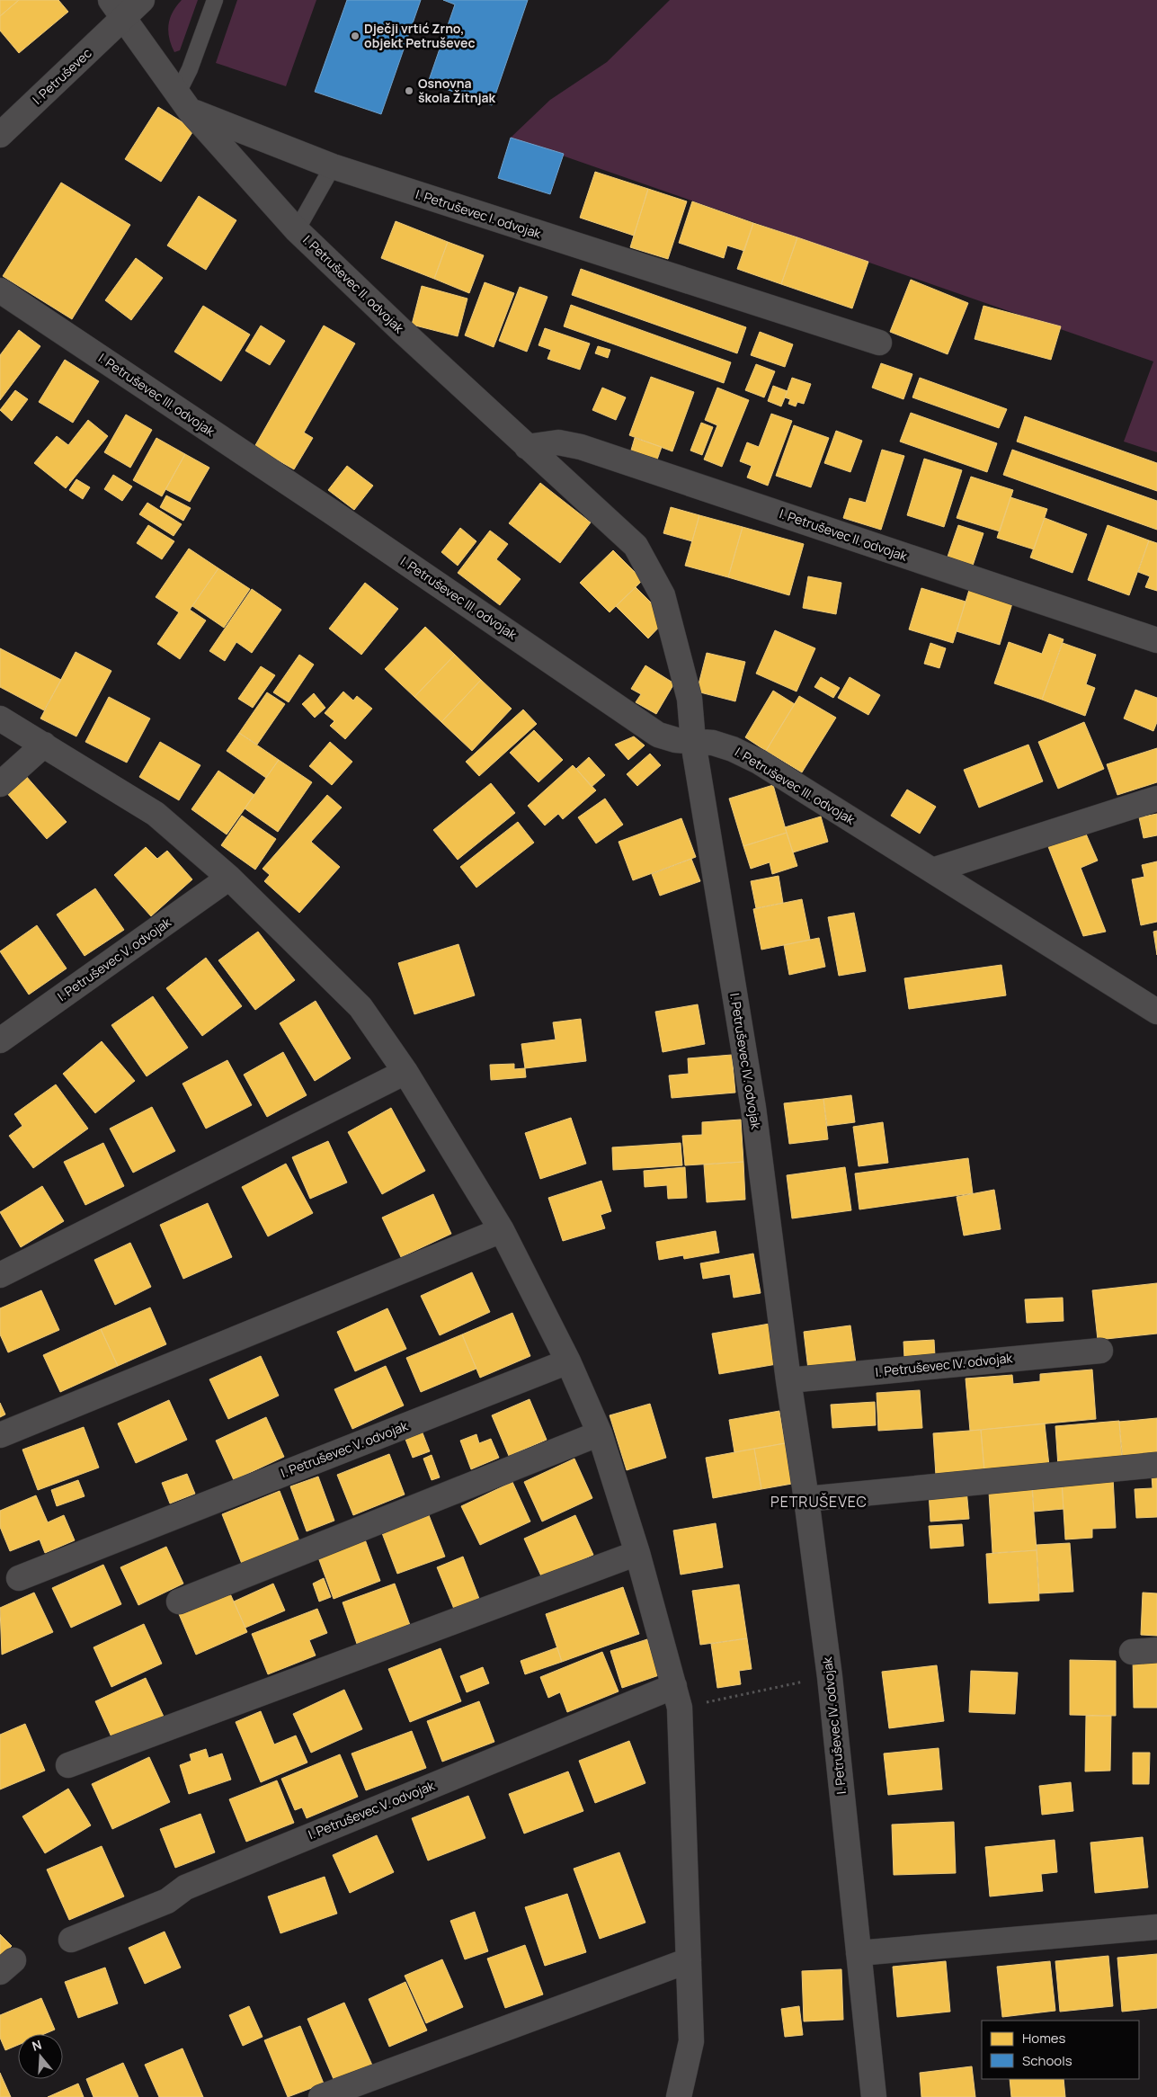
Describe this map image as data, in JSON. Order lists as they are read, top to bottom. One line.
{"streets":{"street":["I. Petruševec","I. Petruševec I. odvojak","I. Petruševec II. odvojak","I. Petruševec III. odvojak","I. Petruševec V. odvojak","I. Petruševec IV. odvojak"]},"crossings":[["I. Petruševec I. odvojak","I. Petruševec II. odvojak"],["I. Petruševec II. odvojak","I. Petruševec III. odvojak"],["I. Petruševec II. odvojak","I. Petruševec IV. odvojak"],["I. Petruševec III. odvojak","I. Petruševec IV. odvojak"]],"districts":["PETRUŠEVEC"],"places":["Dječji vrtić Zrno, objekt Petruševec","Osnovna škola Žitnjak"],"legend":["Homes","Schools"],"north":"top"}
